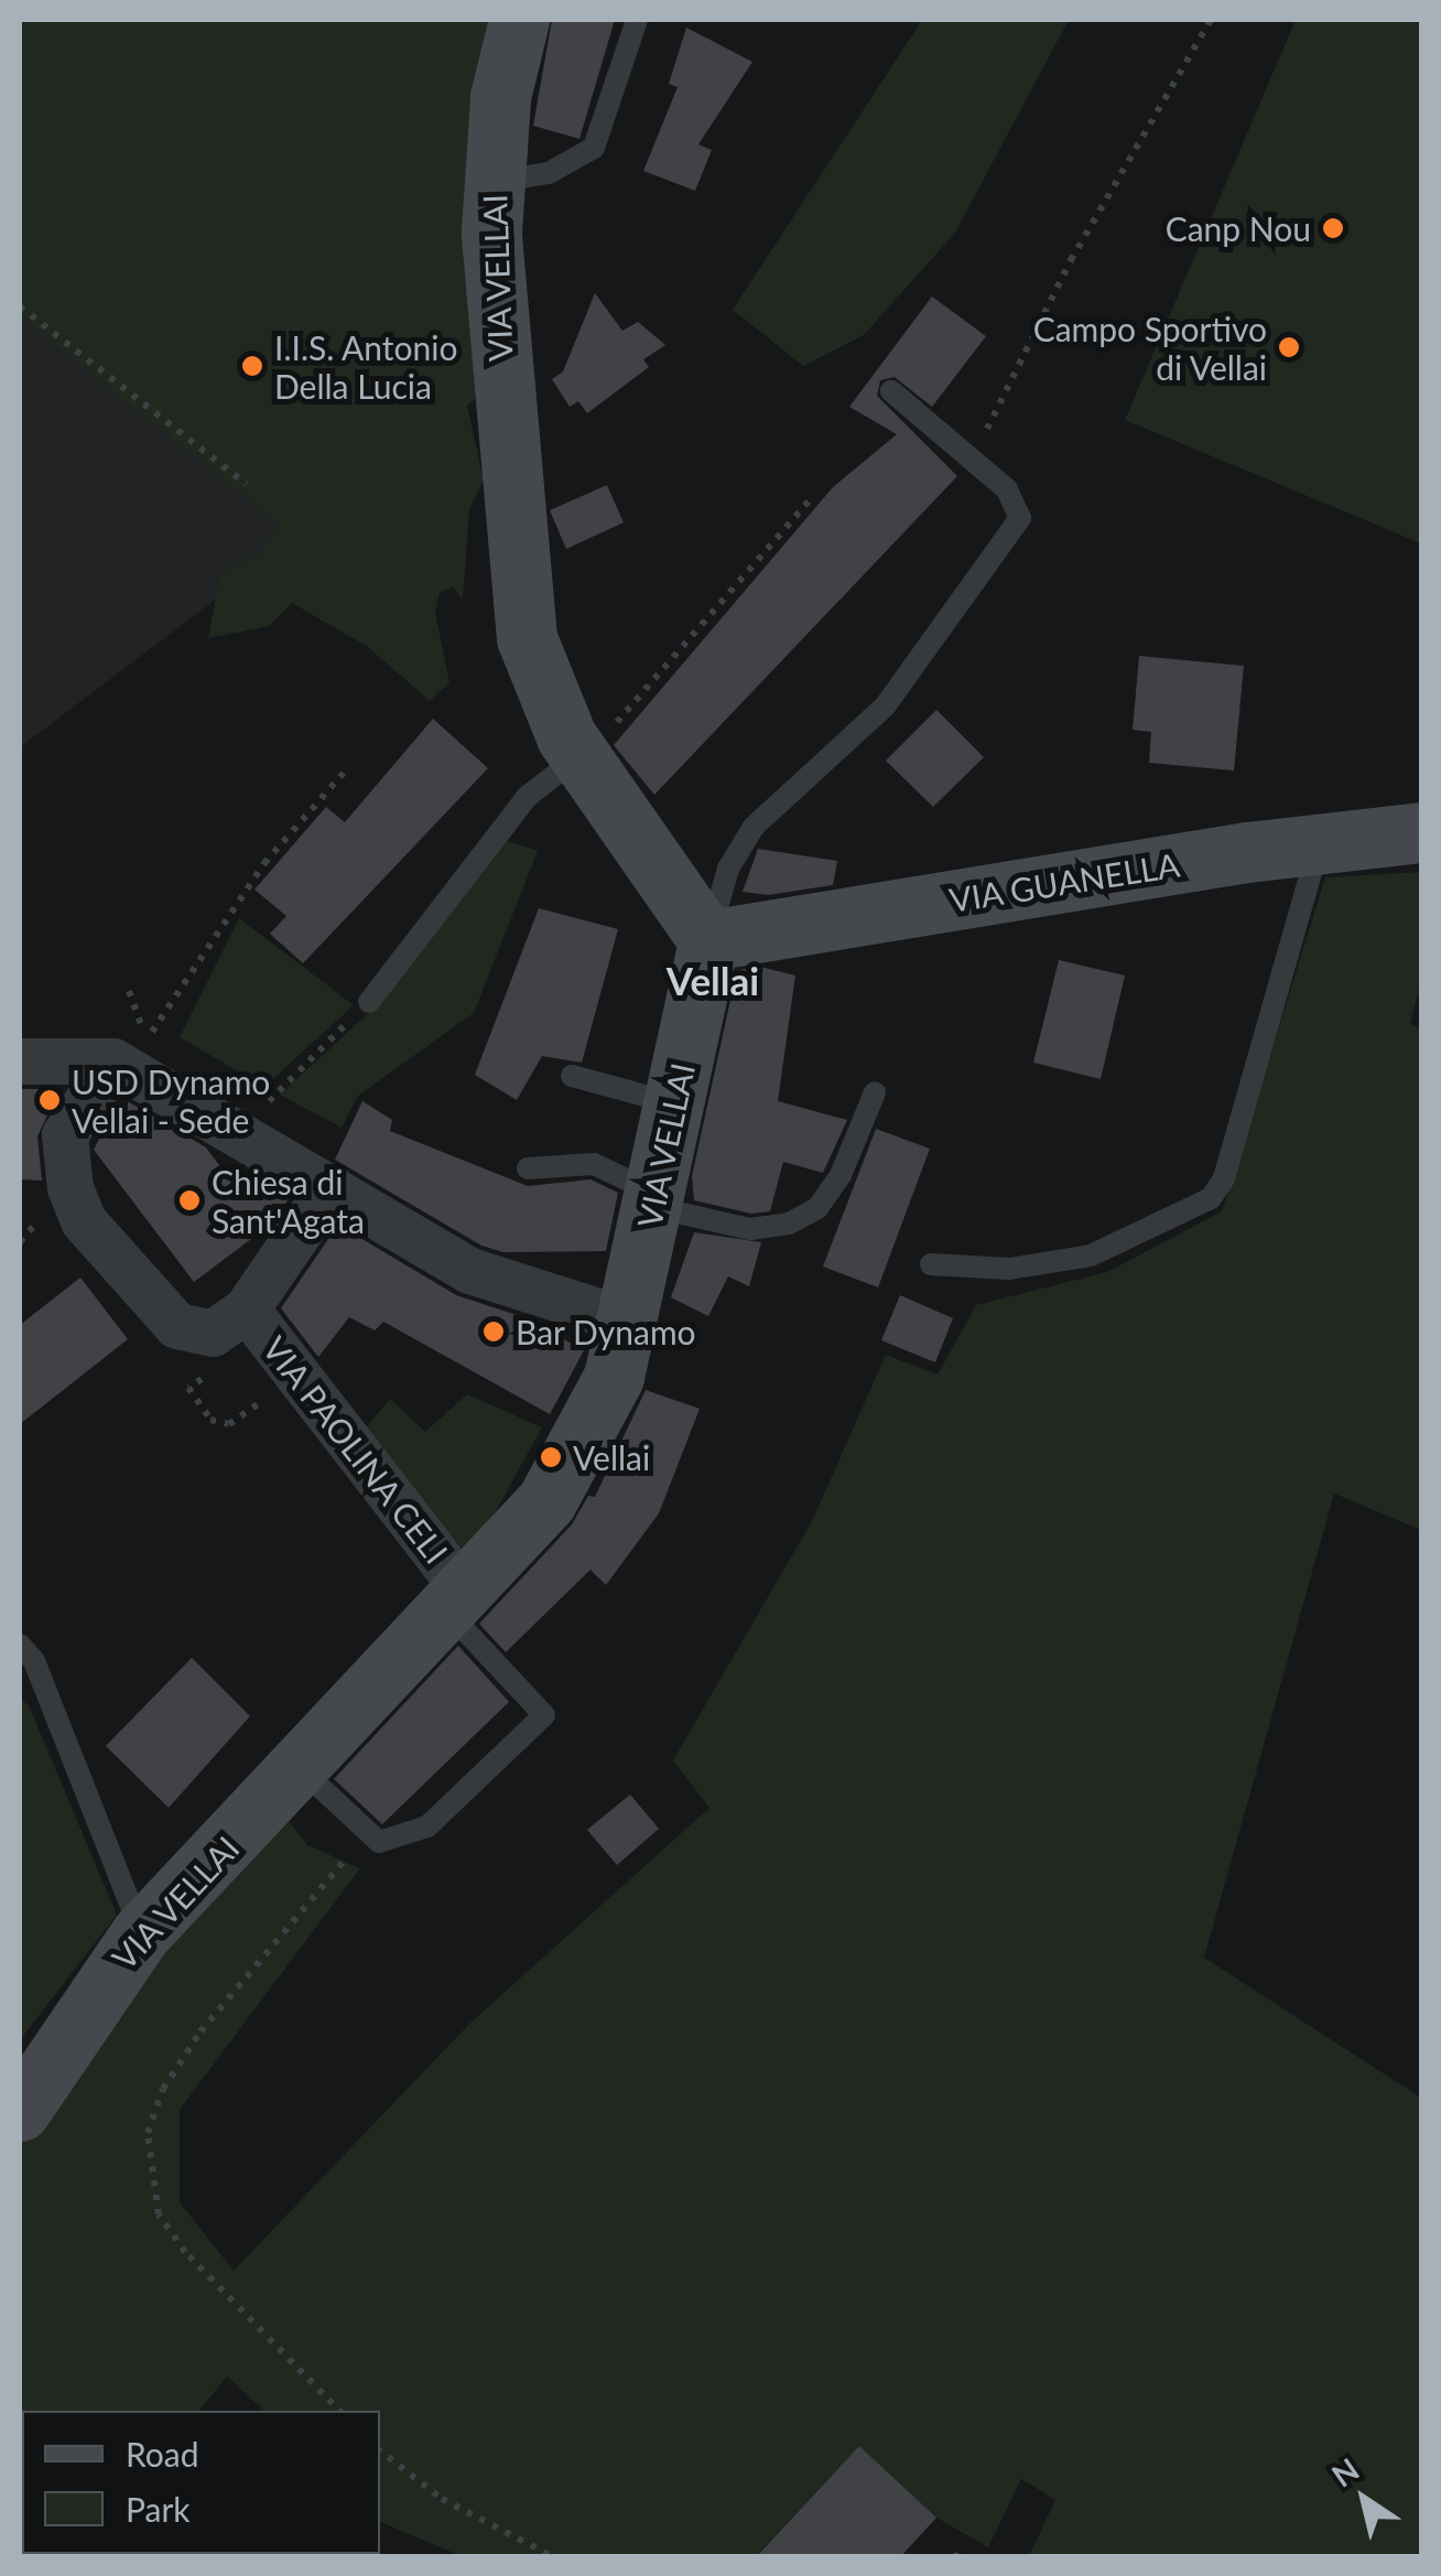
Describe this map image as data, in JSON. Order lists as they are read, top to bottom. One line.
{"streets":{"street":["VIA VELLAI","VIA GUANELLA","VIA PAOLINA CELI"]},"crossings":[["VIA VELLAI","VIA GUANELLA"],["VIA VELLAI","VIA PAOLINA CELI"]],"districts":["Vellai"],"places":["Canp Nou","Campo Sportivo di Vellai","I.I.S. Antonio Della Lucia","USD Dynamo Vellai - Sede","Chiesa di Sant'Agata","Bar Dynamo","Vellai"],"legend":["Road","Park"],"north":"top left"}
